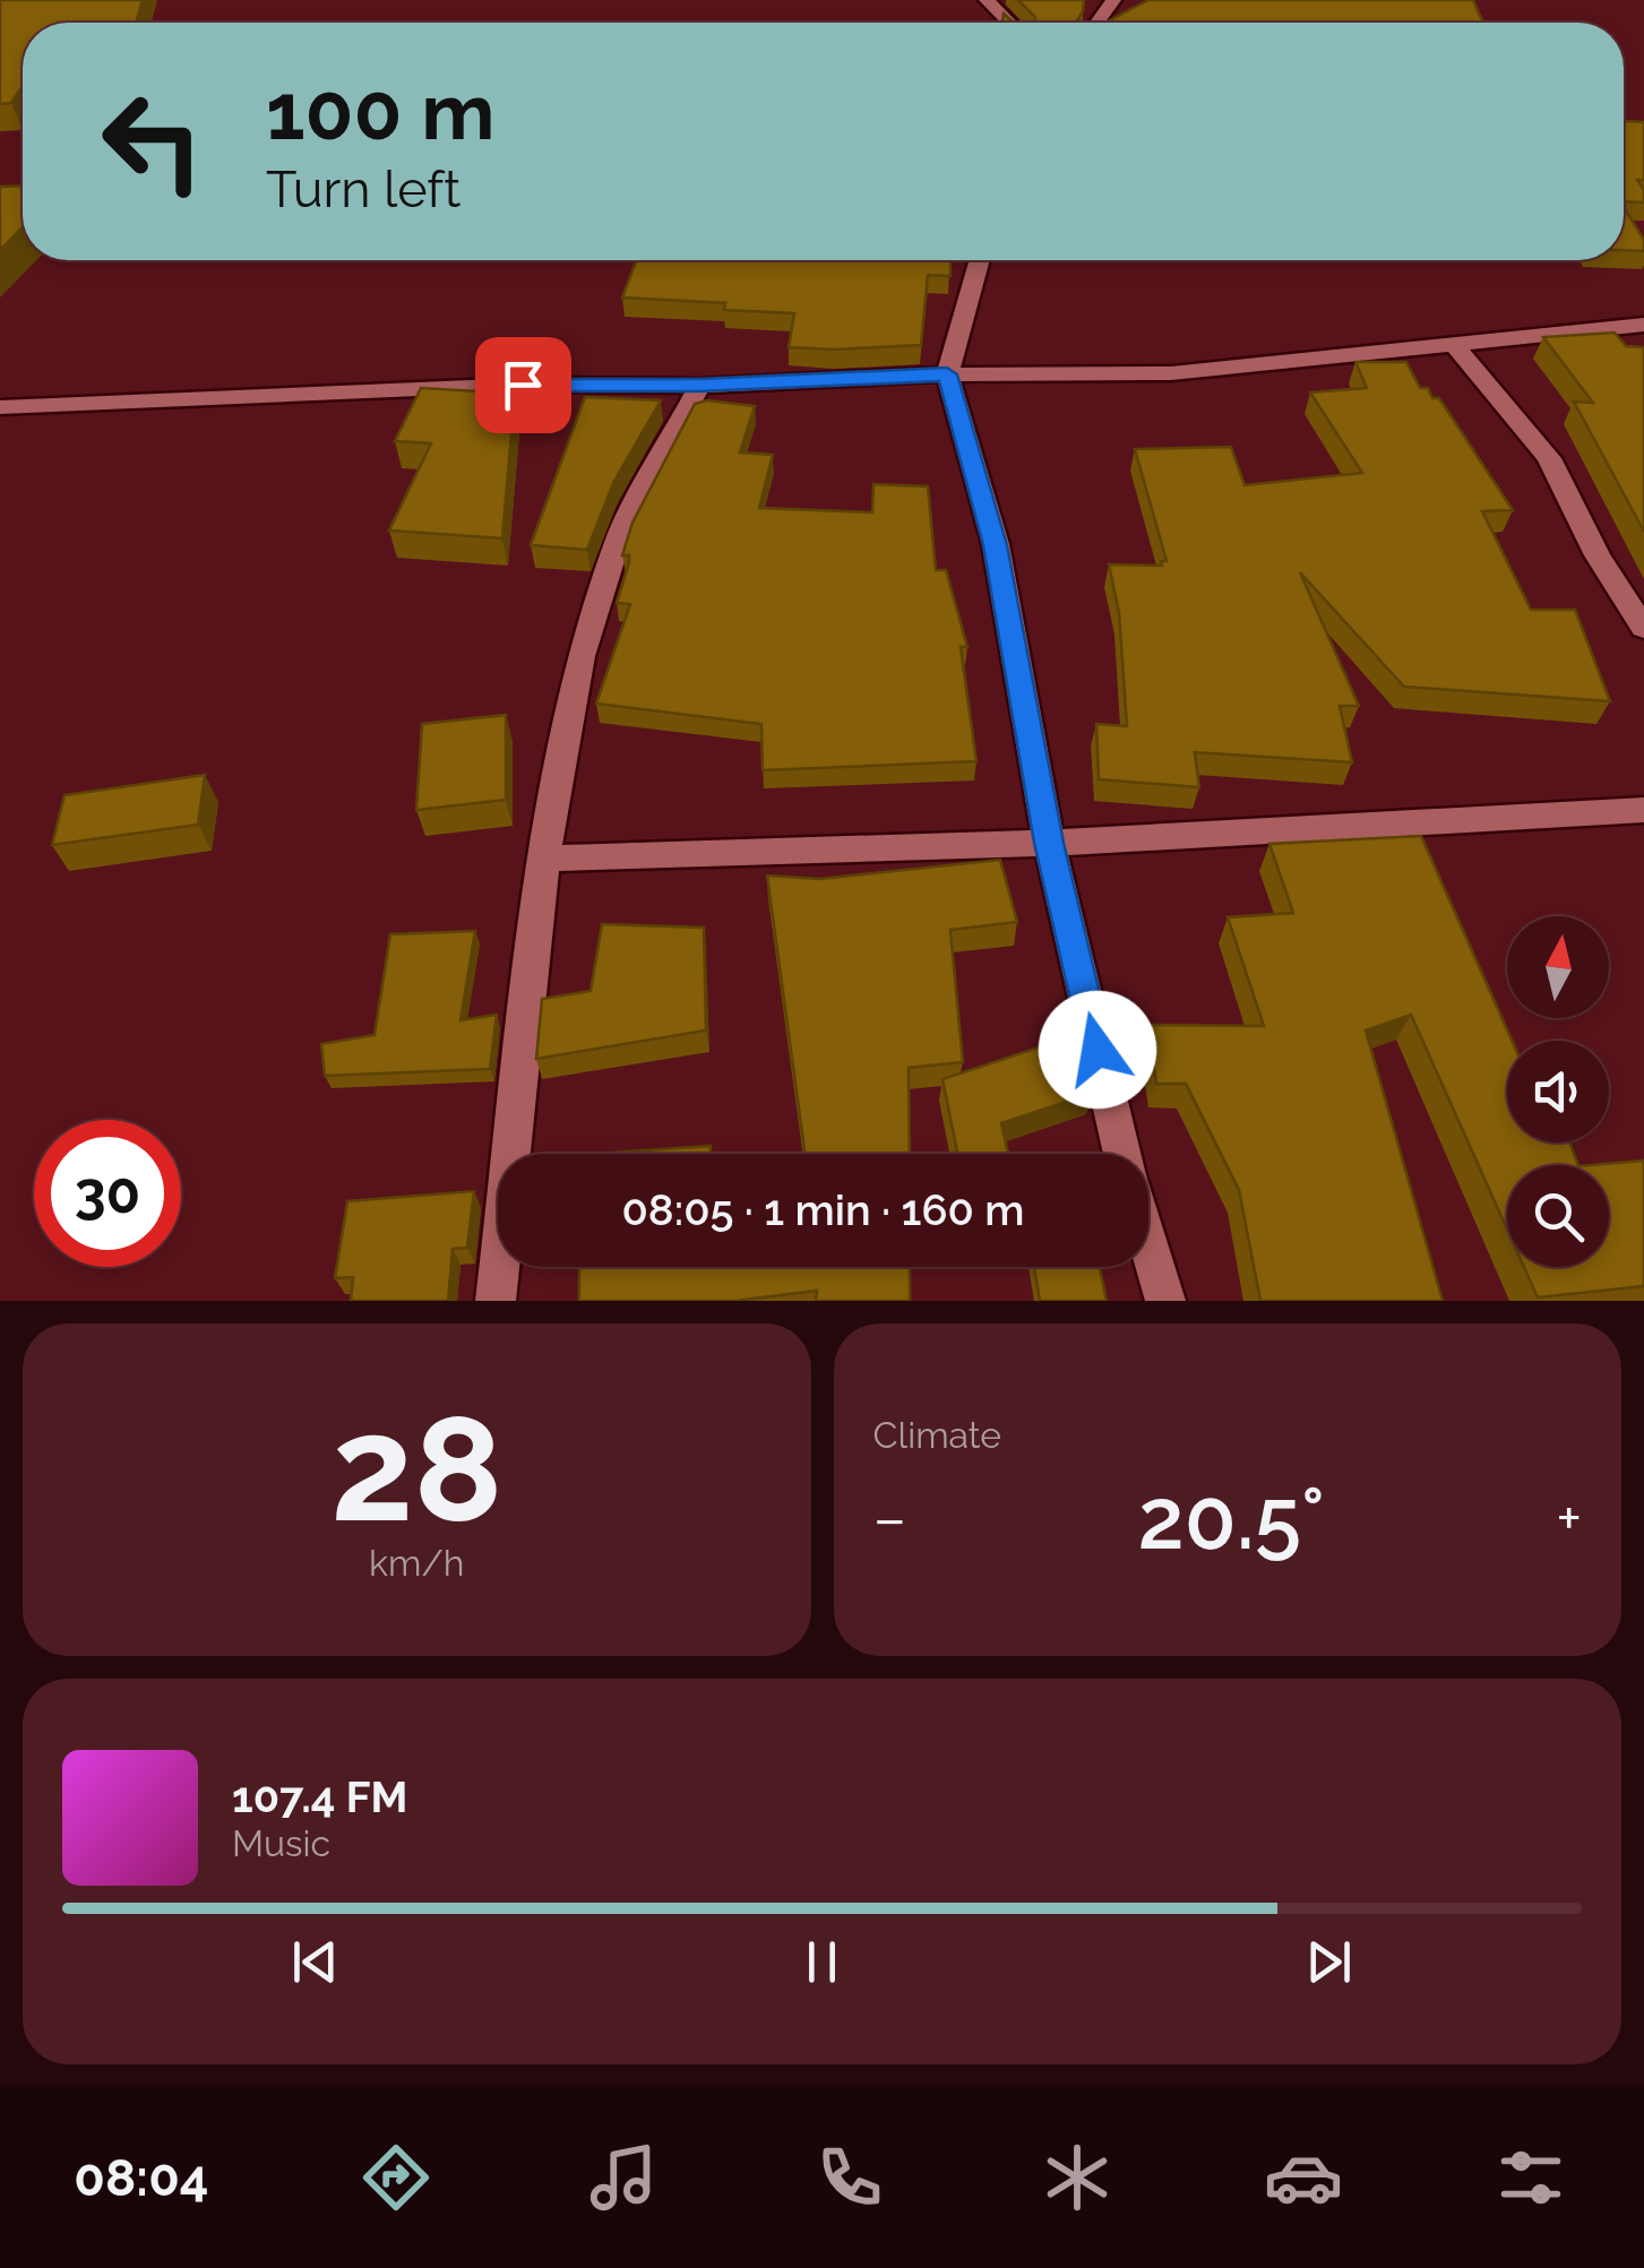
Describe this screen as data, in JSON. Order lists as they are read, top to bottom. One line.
{"north":"top","page":{"turn":["100 m","Turn left"],"limit":"30","trip":"08:05 · 1 min · 160 m","tile":[["28","km/h"],"Climate"],"heat":["−","20.5°","+"],"song":["107.4 FM","Music"],"tabs":"08:04"}}
